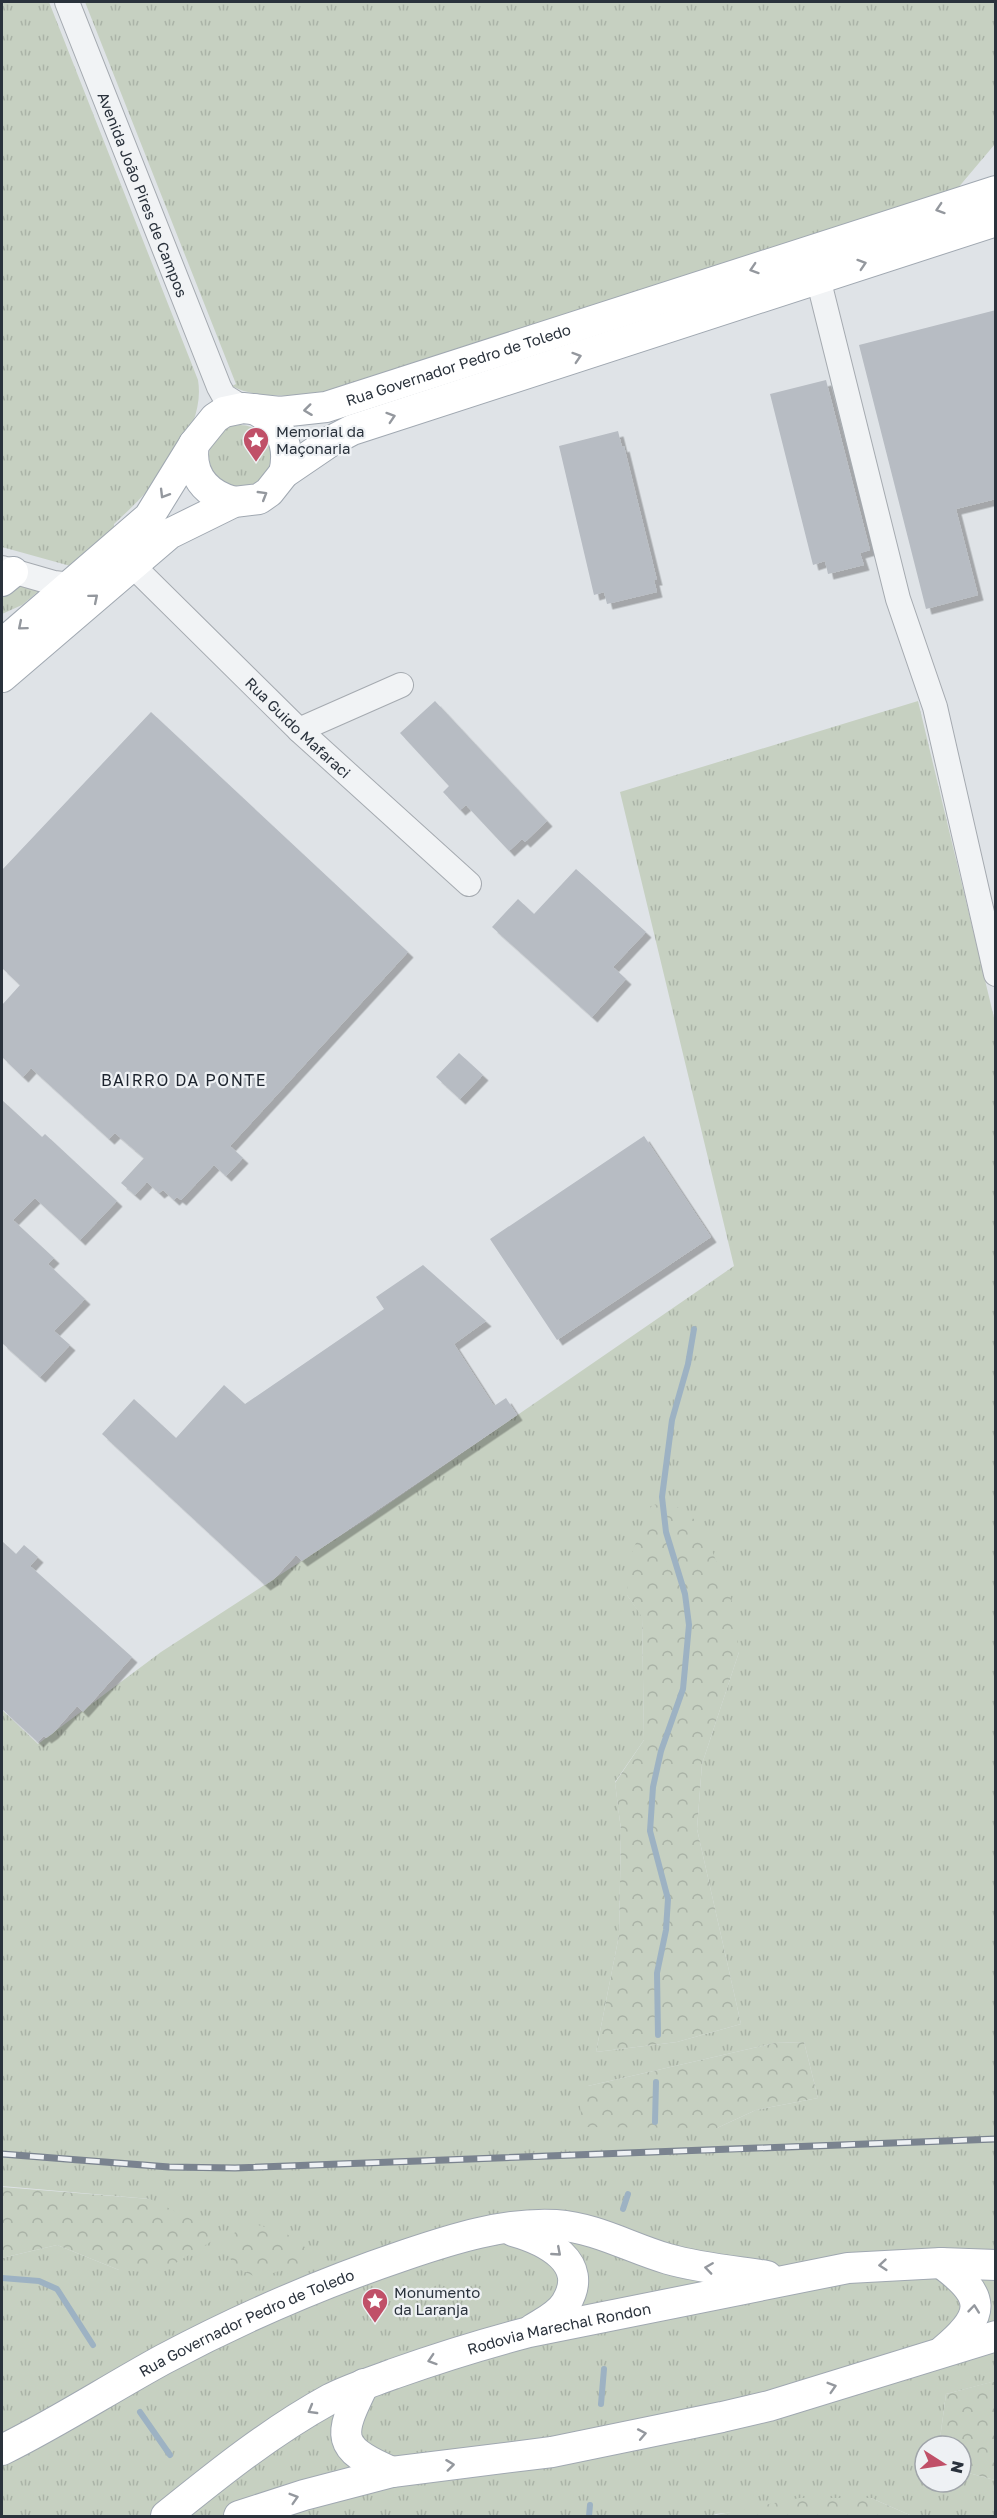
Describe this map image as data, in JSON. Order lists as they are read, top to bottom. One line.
{"streets":{"main road":["Rua Governador Pedro de Toledo","Rodovia Marechal Rondon"],"street":["Avenida João Pires de Campos","Rua Guido Mafaraci"]},"crossings":[["Avenida João Pires de Campos","Rua Governador Pedro de Toledo"],["Rua Governador Pedro de Toledo","Rua Guido Mafaraci"],["Rua Governador Pedro de Toledo","Rodovia Marechal Rondon"]],"districts":["BAIRRO DA PONTE"],"places":{"place":["Memorial da Maçonaria","Monumento da Laranja"]},"north":"right"}
